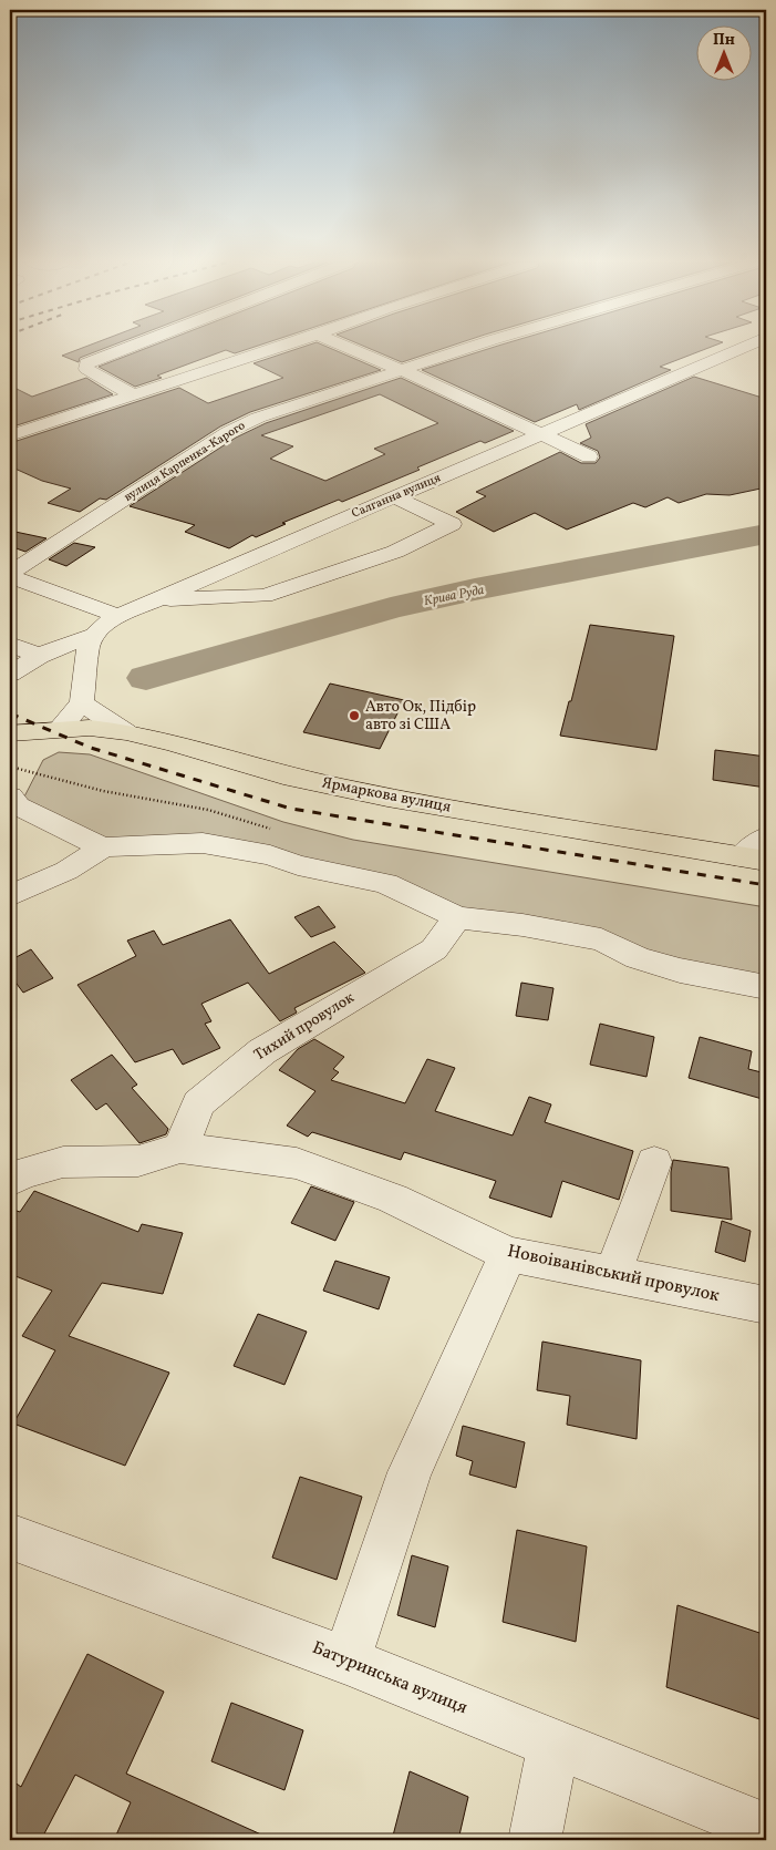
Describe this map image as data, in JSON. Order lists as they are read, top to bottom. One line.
{"streets":{"main road":["Ярмаркова вулиця"],"street":["вулиця Карпенка-Карого","Салганна вулиця","Тихий провулок","Новоіванівський провулок","Батуринська вулиця"]},"crossings":[["Тихий провулок","Новоіванівський провулок"]],"water":["Крива Руда"],"places":["Авто Ок, Підбір авто зі США"],"north":"top"}
